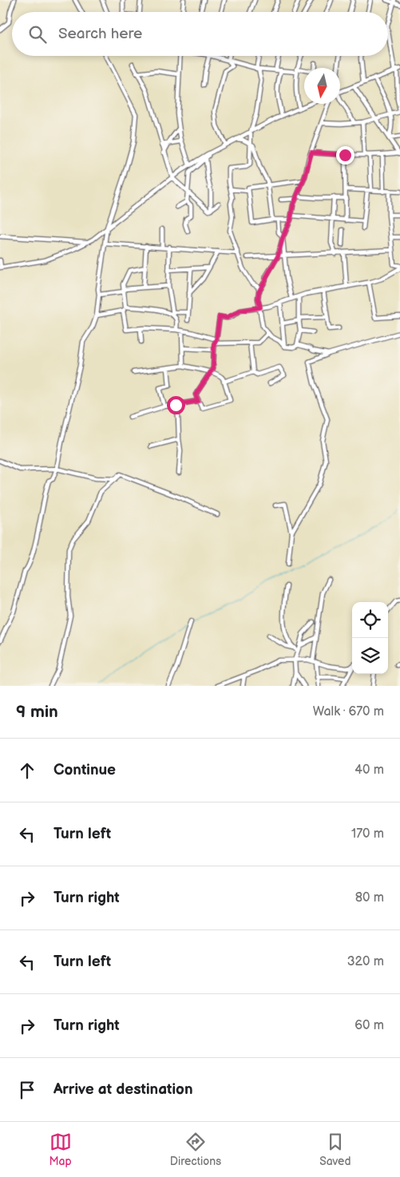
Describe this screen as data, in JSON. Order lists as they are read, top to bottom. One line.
{"north":"bottom","page":{"search":"Search here","heading":["9 min","Walk · 670 m"],"list":[["Continue","40 m"],["Turn left","170 m"],["Turn right","80 m"],["Turn left","320 m"],["Turn right","60 m"],"Arrive at destination"],"nav":["Map","Directions","Saved"]}}
